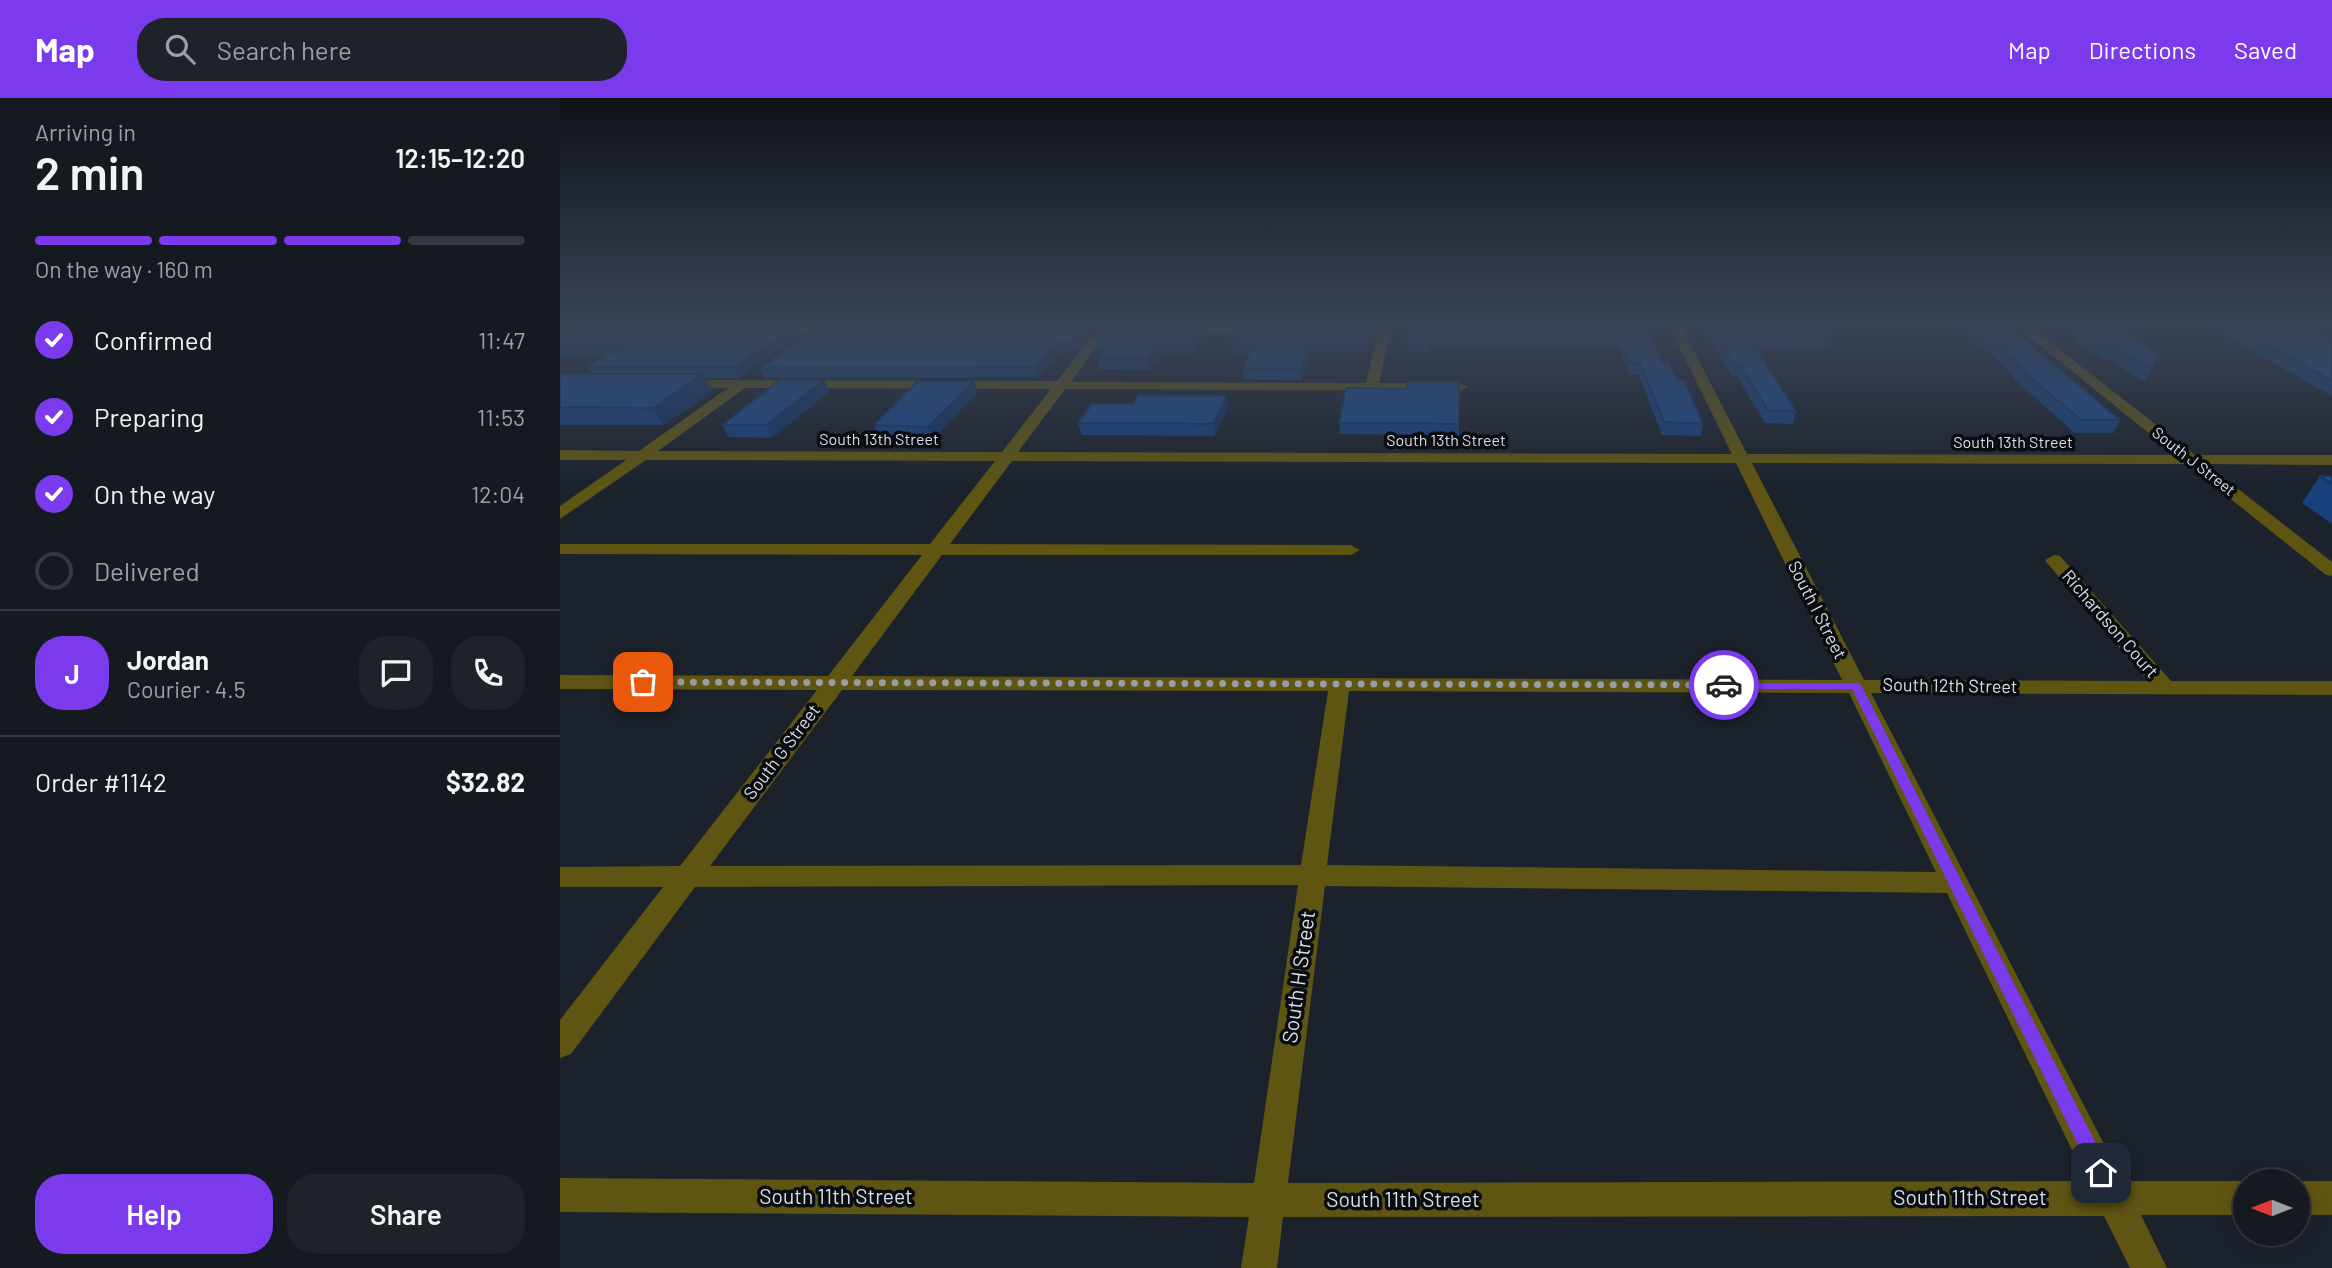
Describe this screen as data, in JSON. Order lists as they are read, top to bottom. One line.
{"streets":{"street":["South 13th Street","South J Street","South I Street","Richardson Court","South 12th Street","South G Street","South H Street","South 11th Street"]},"crossings":[["South 13th Street","South J Street"],["South 13th Street","South I Street"],["South 13th Street","South G Street"],["South I Street","South 12th Street"],["South I Street","South 11th Street"],["Richardson Court","South 12th Street"],["South 12th Street","South G Street"],["South 12th Street","South H Street"],["South H Street","South 11th Street"]],"north":"left","page":{"header":"Map","search":"Search here","nav":["Map","Directions","Saved"],"heading":["2 min","Arriving in","12:15–12:20"],"panel":["Jordan","Courier · 4.5","Order #1142","$32.82"],"bar":"On the way · 160 m","list":[["Confirmed","11:47"],["Preparing","11:53"],["On the way","12:04"],"Delivered"],"round":"J","buttons":["Help","Share"]}}
